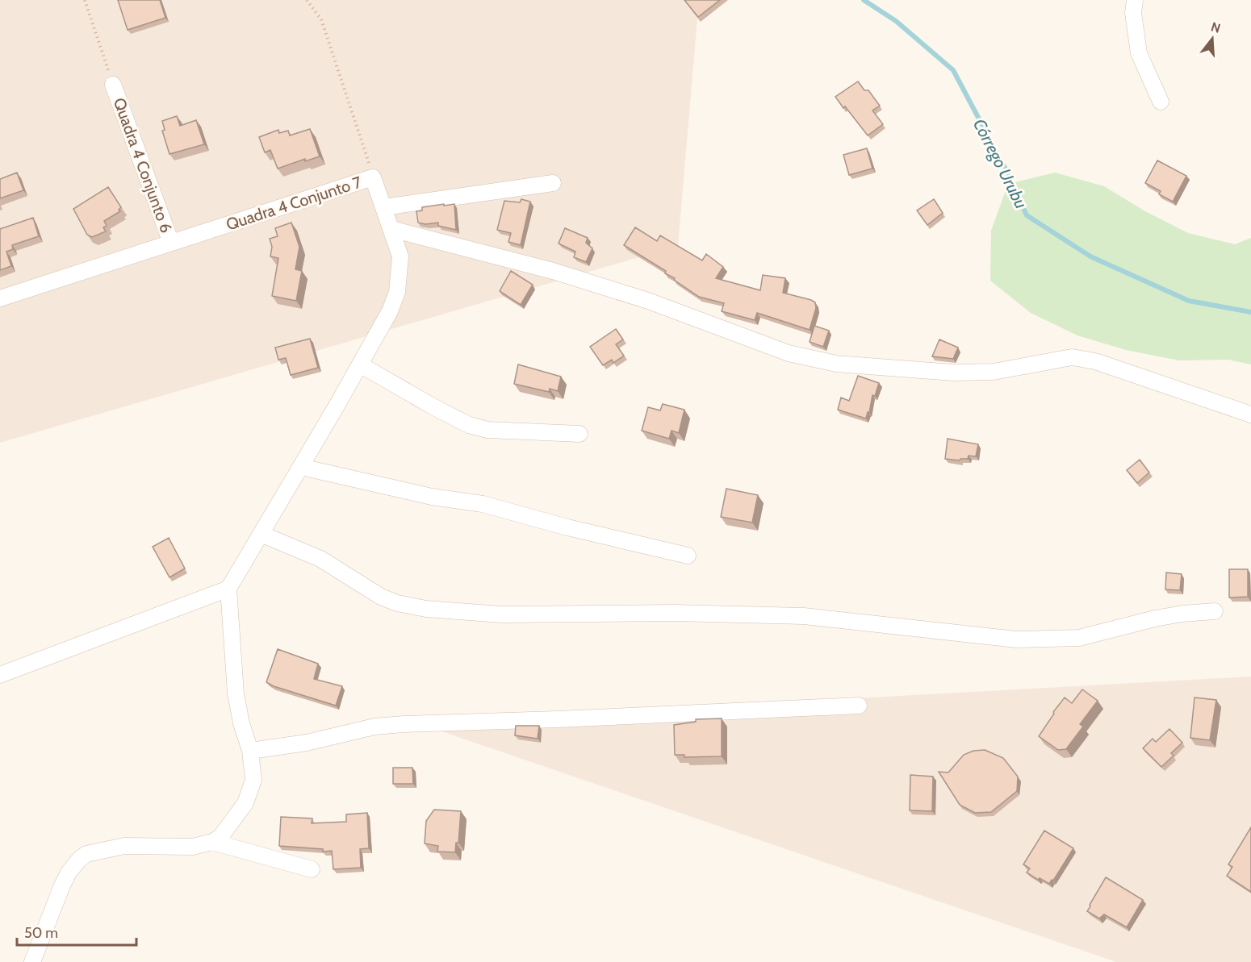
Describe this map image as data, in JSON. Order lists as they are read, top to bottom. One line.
{"streets":{"street":["Quadra 4 Conjunto 6","Quadra 4 Conjunto 7"]},"crossings":[["Quadra 4 Conjunto 6","Quadra 4 Conjunto 7"]],"water":["Córrego Urubu"],"scale_bar":"50 m","north":"top"}
